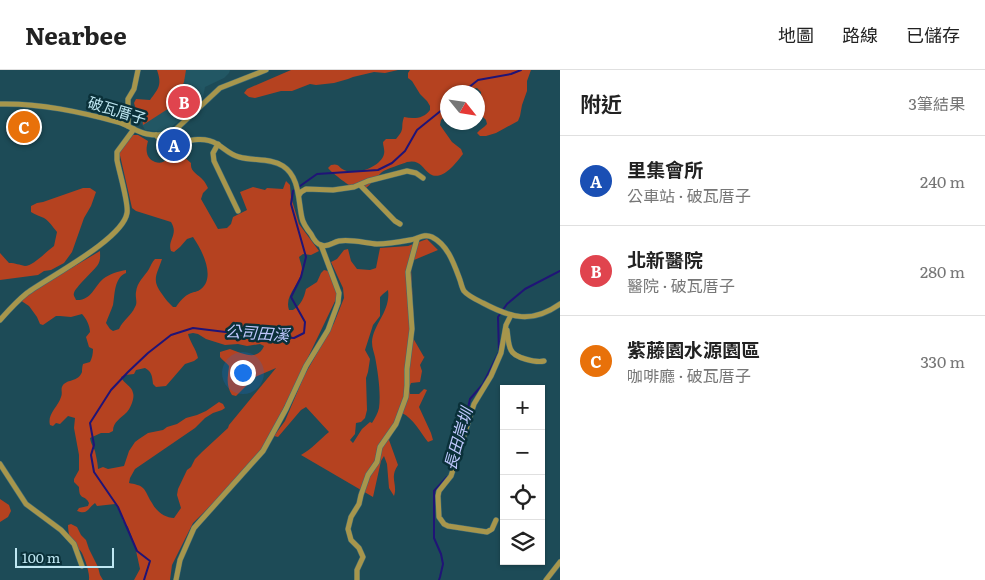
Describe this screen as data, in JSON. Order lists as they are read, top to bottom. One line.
{"streets":{"street":["破瓦厝子"]},"water":["公司田溪","長田岸圳"],"scale_bar":"100 m","north":"bottom right","page":{"header":"Nearbee","nav":["地圖","路線","已儲存"],"heading":["附近","3筆結果"],"pins":["B","C","A"],"list":[{"mark":"A","name":"里集會所","note":"公車站 · 破瓦厝子","value":"240 m"},{"mark":"B","name":"北新醫院","note":"醫院 · 破瓦厝子","value":"280 m"},{"mark":"C","name":"紫藤園水源園區","note":"咖啡廳 · 破瓦厝子","value":"330 m"}],"map_buttons":["+","−"],"scale":"100 m"}}
